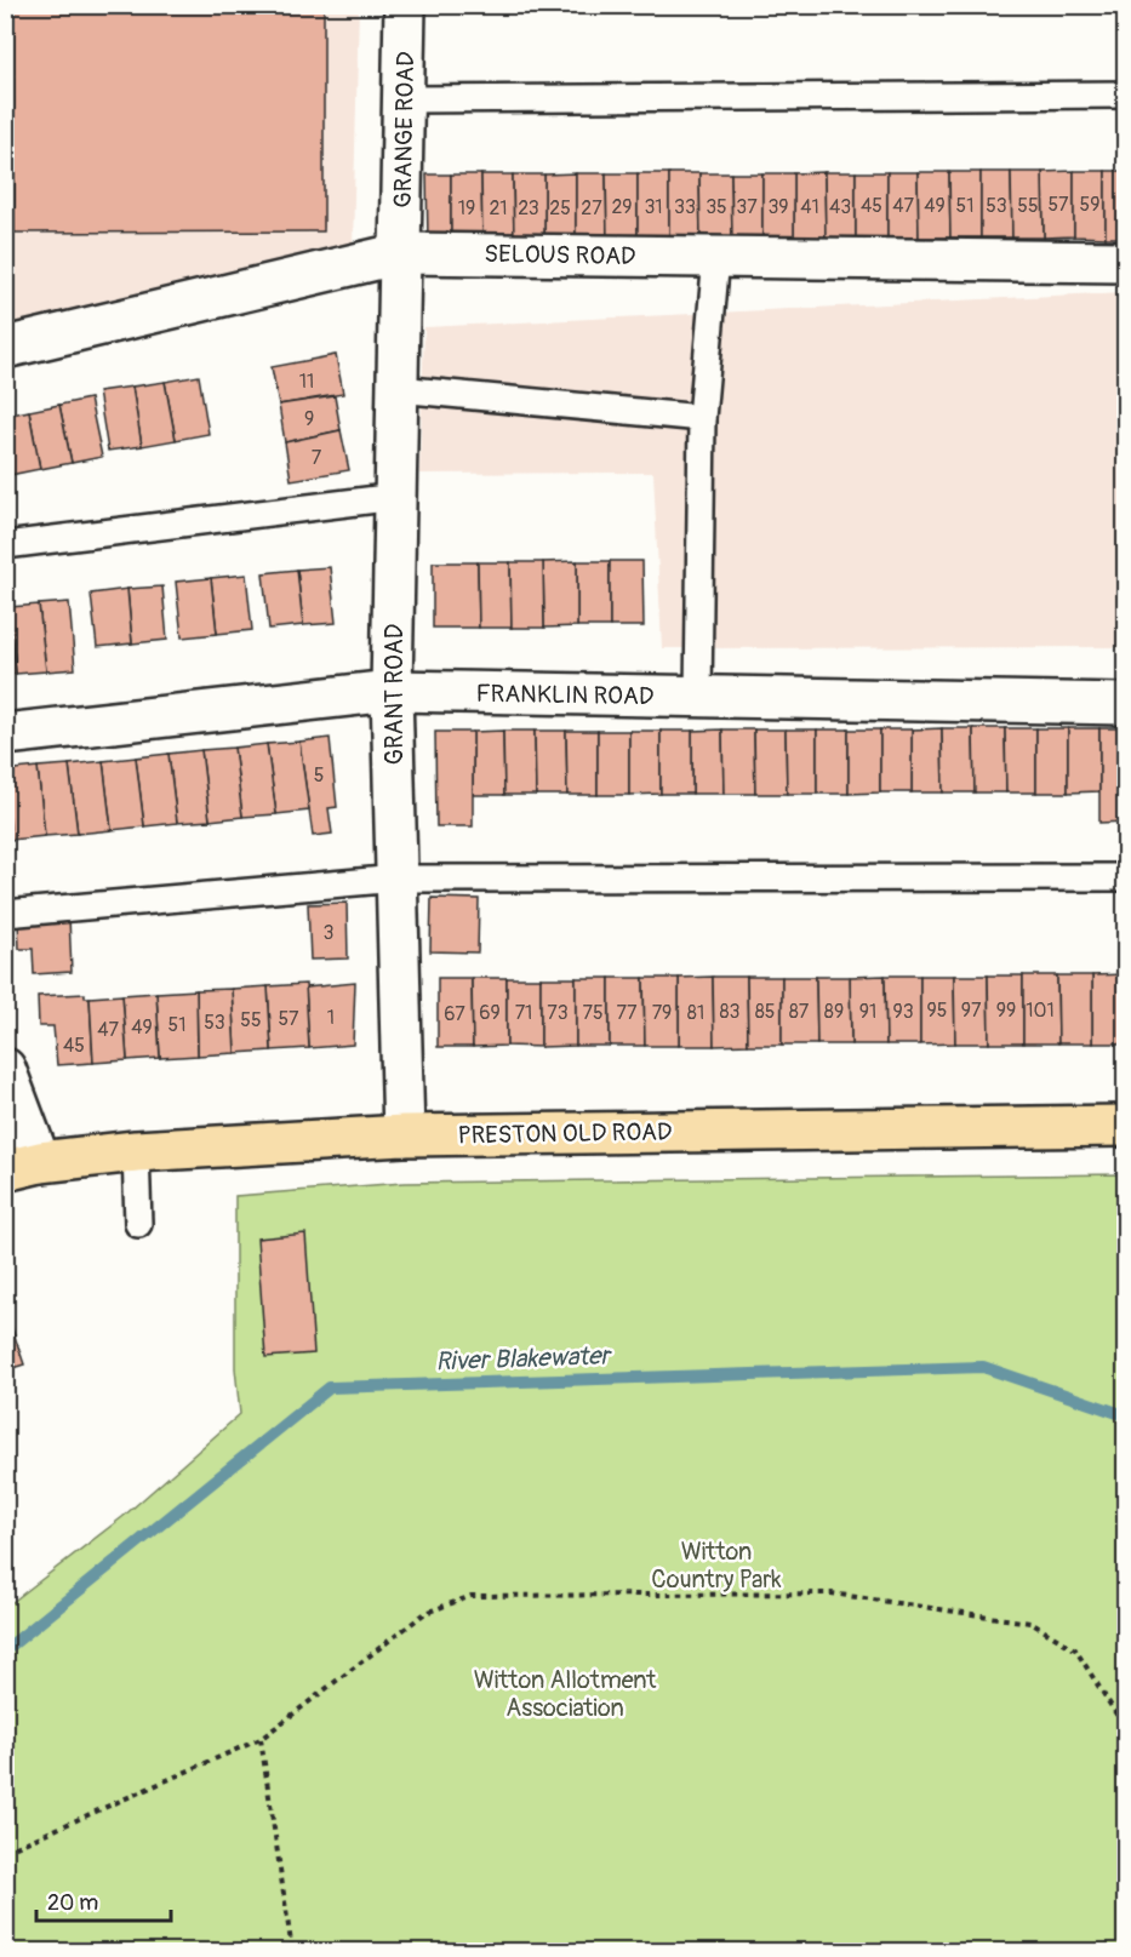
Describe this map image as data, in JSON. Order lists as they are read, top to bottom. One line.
{"streets":{"main road":["PRESTON OLD ROAD"],"street":["GRANGE ROAD","SELOUS ROAD","GRANT ROAD","FRANKLIN ROAD"]},"crossings":[["GRANGE ROAD","SELOUS ROAD"],["GRANGE ROAD","GRANT ROAD"],["SELOUS ROAD","GRANT ROAD"],["GRANT ROAD","FRANKLIN ROAD"],["GRANT ROAD","PRESTON OLD ROAD"]],"water":["River Blakewater"],"parks":["Witton Country Park","Witton Allotment Association"],"house_numbers":["57","59","45","47","49","51","53","55","29","31","33","35","37","39","41","43","19","21","23","25","27","11","9","7","5","3","95","97","99","101","83","85","87","89","91","93","69","71","73","75","77","79","81","67","1","57","55","53","51","49","47","45"],"scale_bar":"20 m"}
